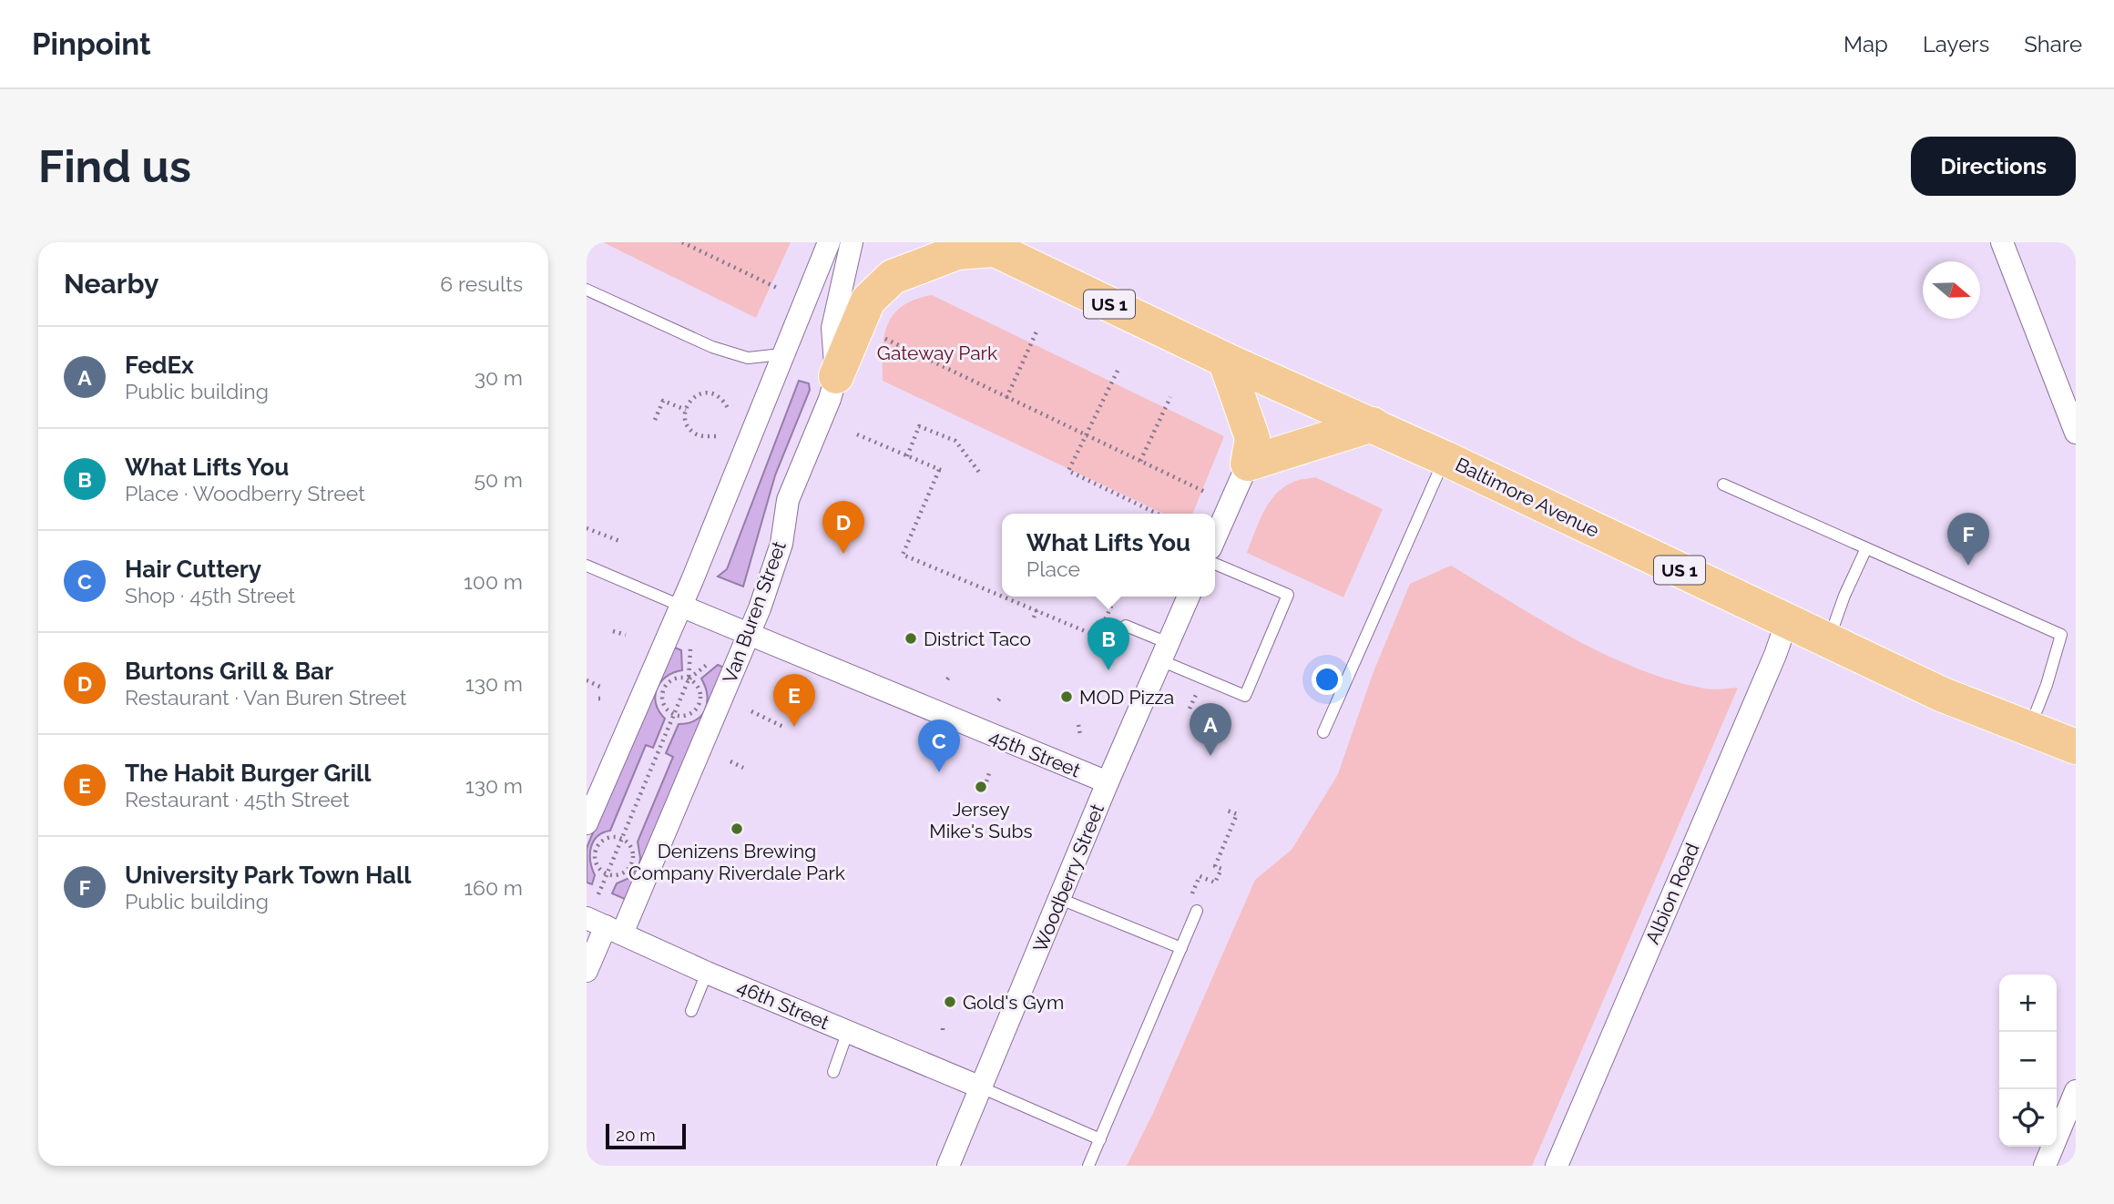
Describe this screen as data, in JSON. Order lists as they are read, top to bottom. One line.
{"streets":{"main road":["US 1","Baltimore Avenue"],"street":["Van Buren Street","45th Street","Woodberry Street","Albion Road","46th Street"]},"crossings":[["Baltimore Avenue","Albion Road"],["Van Buren Street","45th Street"],["Van Buren Street","46th Street"],["45th Street","Woodberry Street"],["Woodberry Street","46th Street"]],"parks":["Gateway Park"],"places":["District Taco","MOD Pizza","Jersey Mike's Subs","Denizens Brewing Company Riverdale Park","Gold's Gym"],"scale_bar":"20 m","north":"right","page":{"header":"Pinpoint","nav":["Map","Layers","Share"],"buttons":"Directions","title":"Find us","heading":["Nearby","6 results"],"list":[{"mark":"A","name":"FedEx","note":"Public building","value":"30 m"},{"mark":"B","name":"What Lifts You","note":"Place · Woodberry Street","value":"50 m"},{"mark":"C","name":"Hair Cuttery","note":"Shop · 45th Street","value":"100 m"},{"mark":"D","name":"Burtons Grill & Bar","note":"Restaurant · Van Buren Street","value":"130 m"},{"mark":"E","name":"The Habit Burger Grill","note":"Restaurant · 45th Street","value":"130 m"},{"mark":"F","name":"University Park Town Hall","note":"Public building","value":"160 m"}],"pins":["D","F","B","E","A","C"],"popup":["What Lifts You","Place"],"map_buttons":["+","−"],"scale":"20 m"}}
